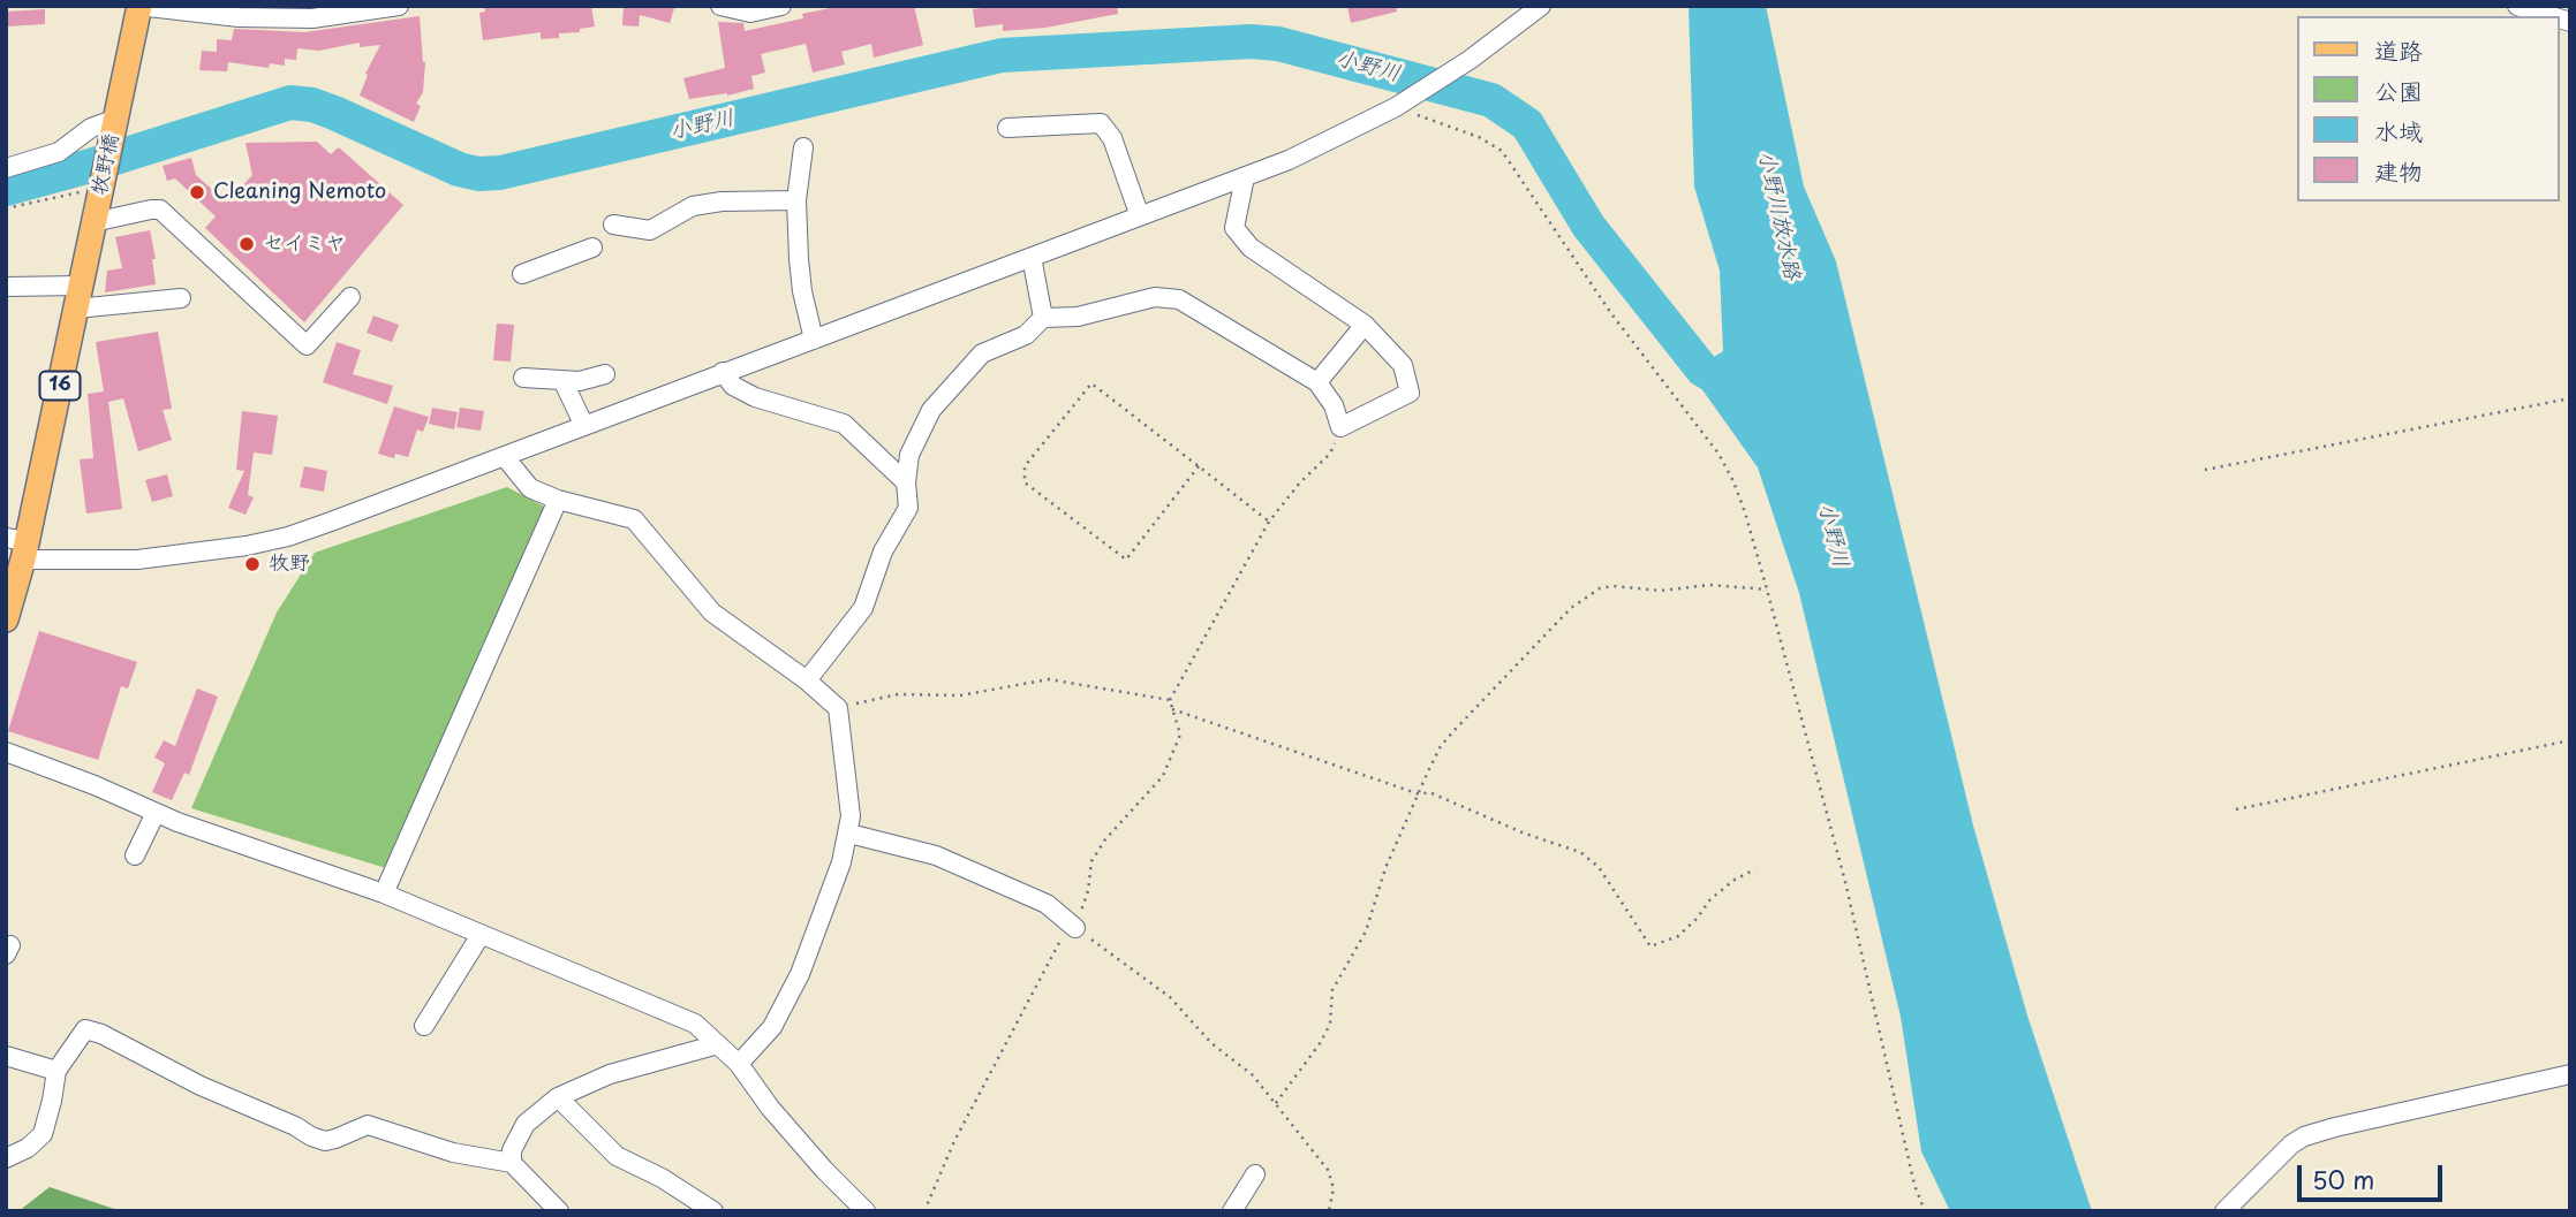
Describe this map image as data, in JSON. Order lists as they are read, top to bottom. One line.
{"streets":{"main road":["牧野橋","16"]},"crossings":[["牧野橋","16"]],"water":["小野川","小野川放水路"],"places":["Cleaning Nemoto","セイミヤ","牧野"],"legend":["道路","公園","水域","建物"],"scale_bar":"50 m"}
